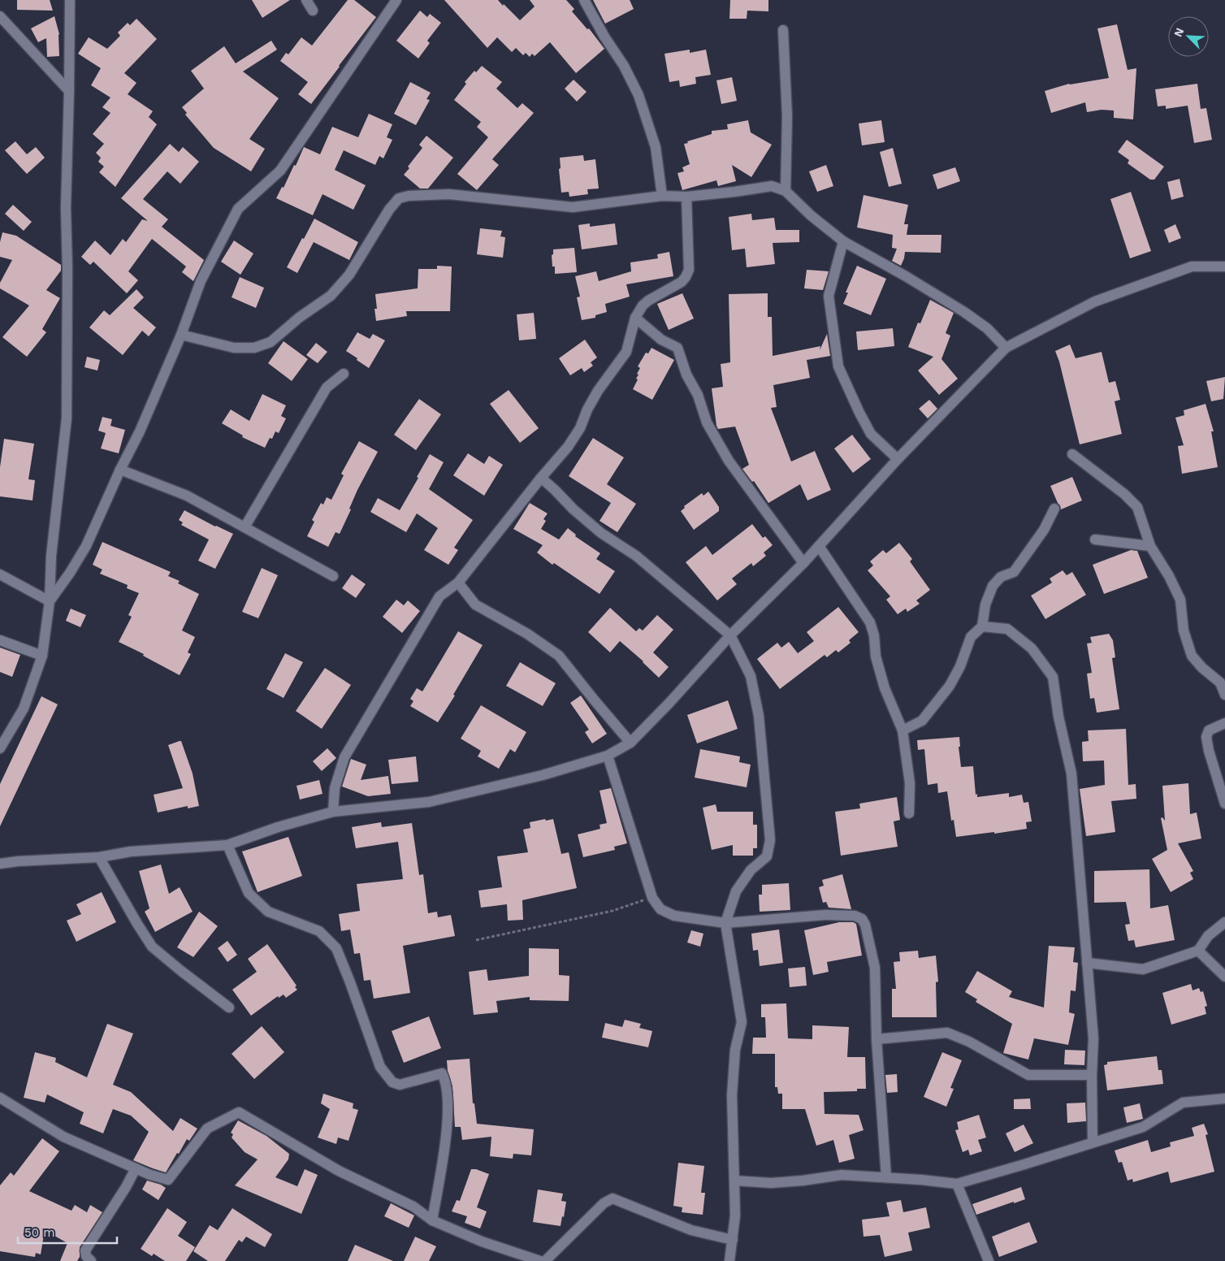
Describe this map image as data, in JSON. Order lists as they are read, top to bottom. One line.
{"scale_bar":"50 m","north":"top left"}
